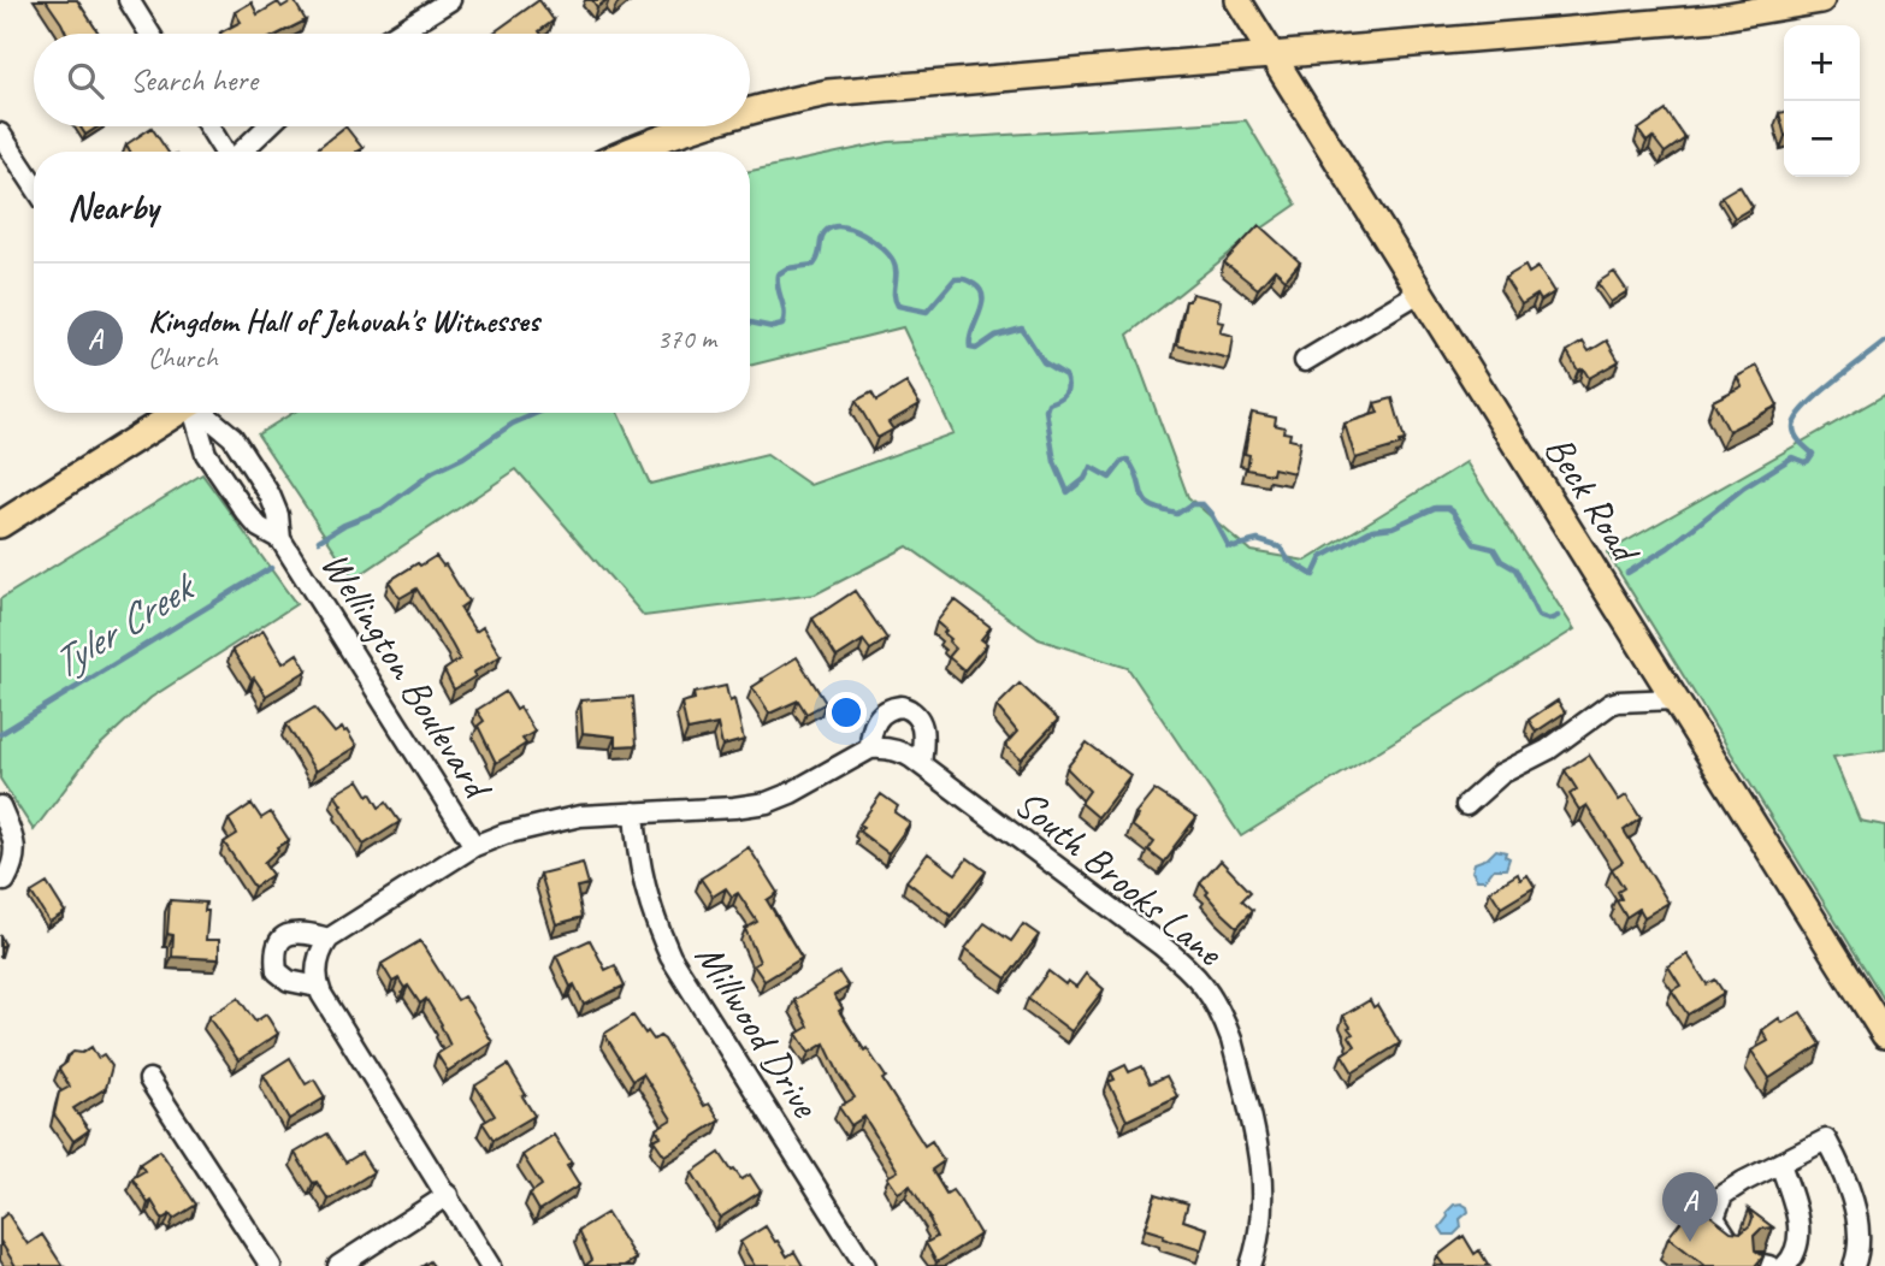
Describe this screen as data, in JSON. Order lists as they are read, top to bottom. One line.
{"streets":{"main road":["Beck Road"],"street":["Wellington Boulevard","South Brooks Lane","Millwood Drive"]},"water":["Tyler Creek"],"page":{"map_buttons":["+","−"],"search":"Search here","heading":"Nearby","list":[{"mark":"A","name":"Kingdom Hall of Jehovah's Witnesses","note":"Church","value":"370 m"}],"pins":"A"}}
